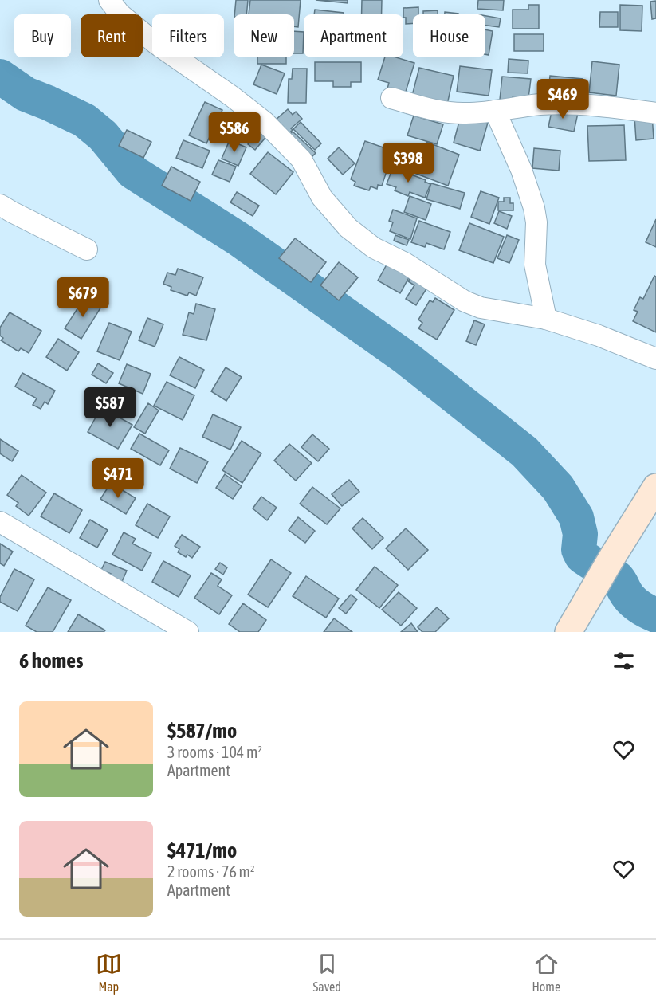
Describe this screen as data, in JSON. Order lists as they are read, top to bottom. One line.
{"page":{"chip":["Buy","Rent","Filters","New","Apartment","House"],"price":["$469","$586","$398","$679","$587","$471"],"heading":"6 homes","list":[{"name":"$587/mo","note":"3 rooms · 104 m² · Apartment"},{"name":"$471/mo","note":"2 rooms · 76 m² · Apartment"}],"tabs":["Map","Saved","Home"]}}
